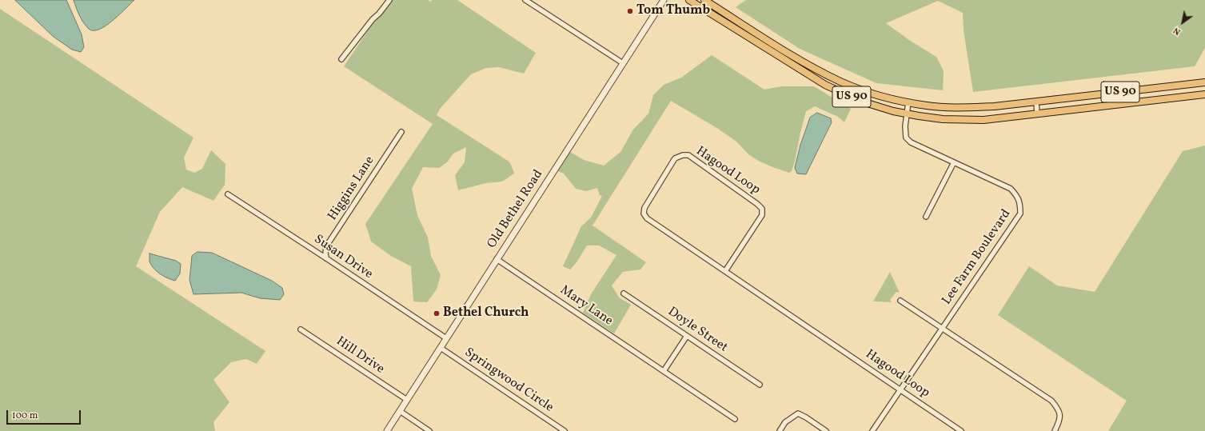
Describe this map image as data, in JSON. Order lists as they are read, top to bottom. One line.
{"streets":{"main road":["US 90"],"street":["Hagood Loop","Higgins Lane","Old Bethel Road","Susan Drive","Lee Farm Boulevard","Mary Lane","Doyle Street","Hill Drive","Springwood Circle"]},"crossings":[["US 90","Lee Farm Boulevard"],["Hagood Loop","Lee Farm Boulevard"],["Higgins Lane","Susan Drive"],["Old Bethel Road","Susan Drive"],["Old Bethel Road","Mary Lane"],["Old Bethel Road","Hill Drive"],["Old Bethel Road","Springwood Circle"]],"places":["Tom Thumb","Bethel Church"],"scale_bar":"100 m","north":"bottom left"}
